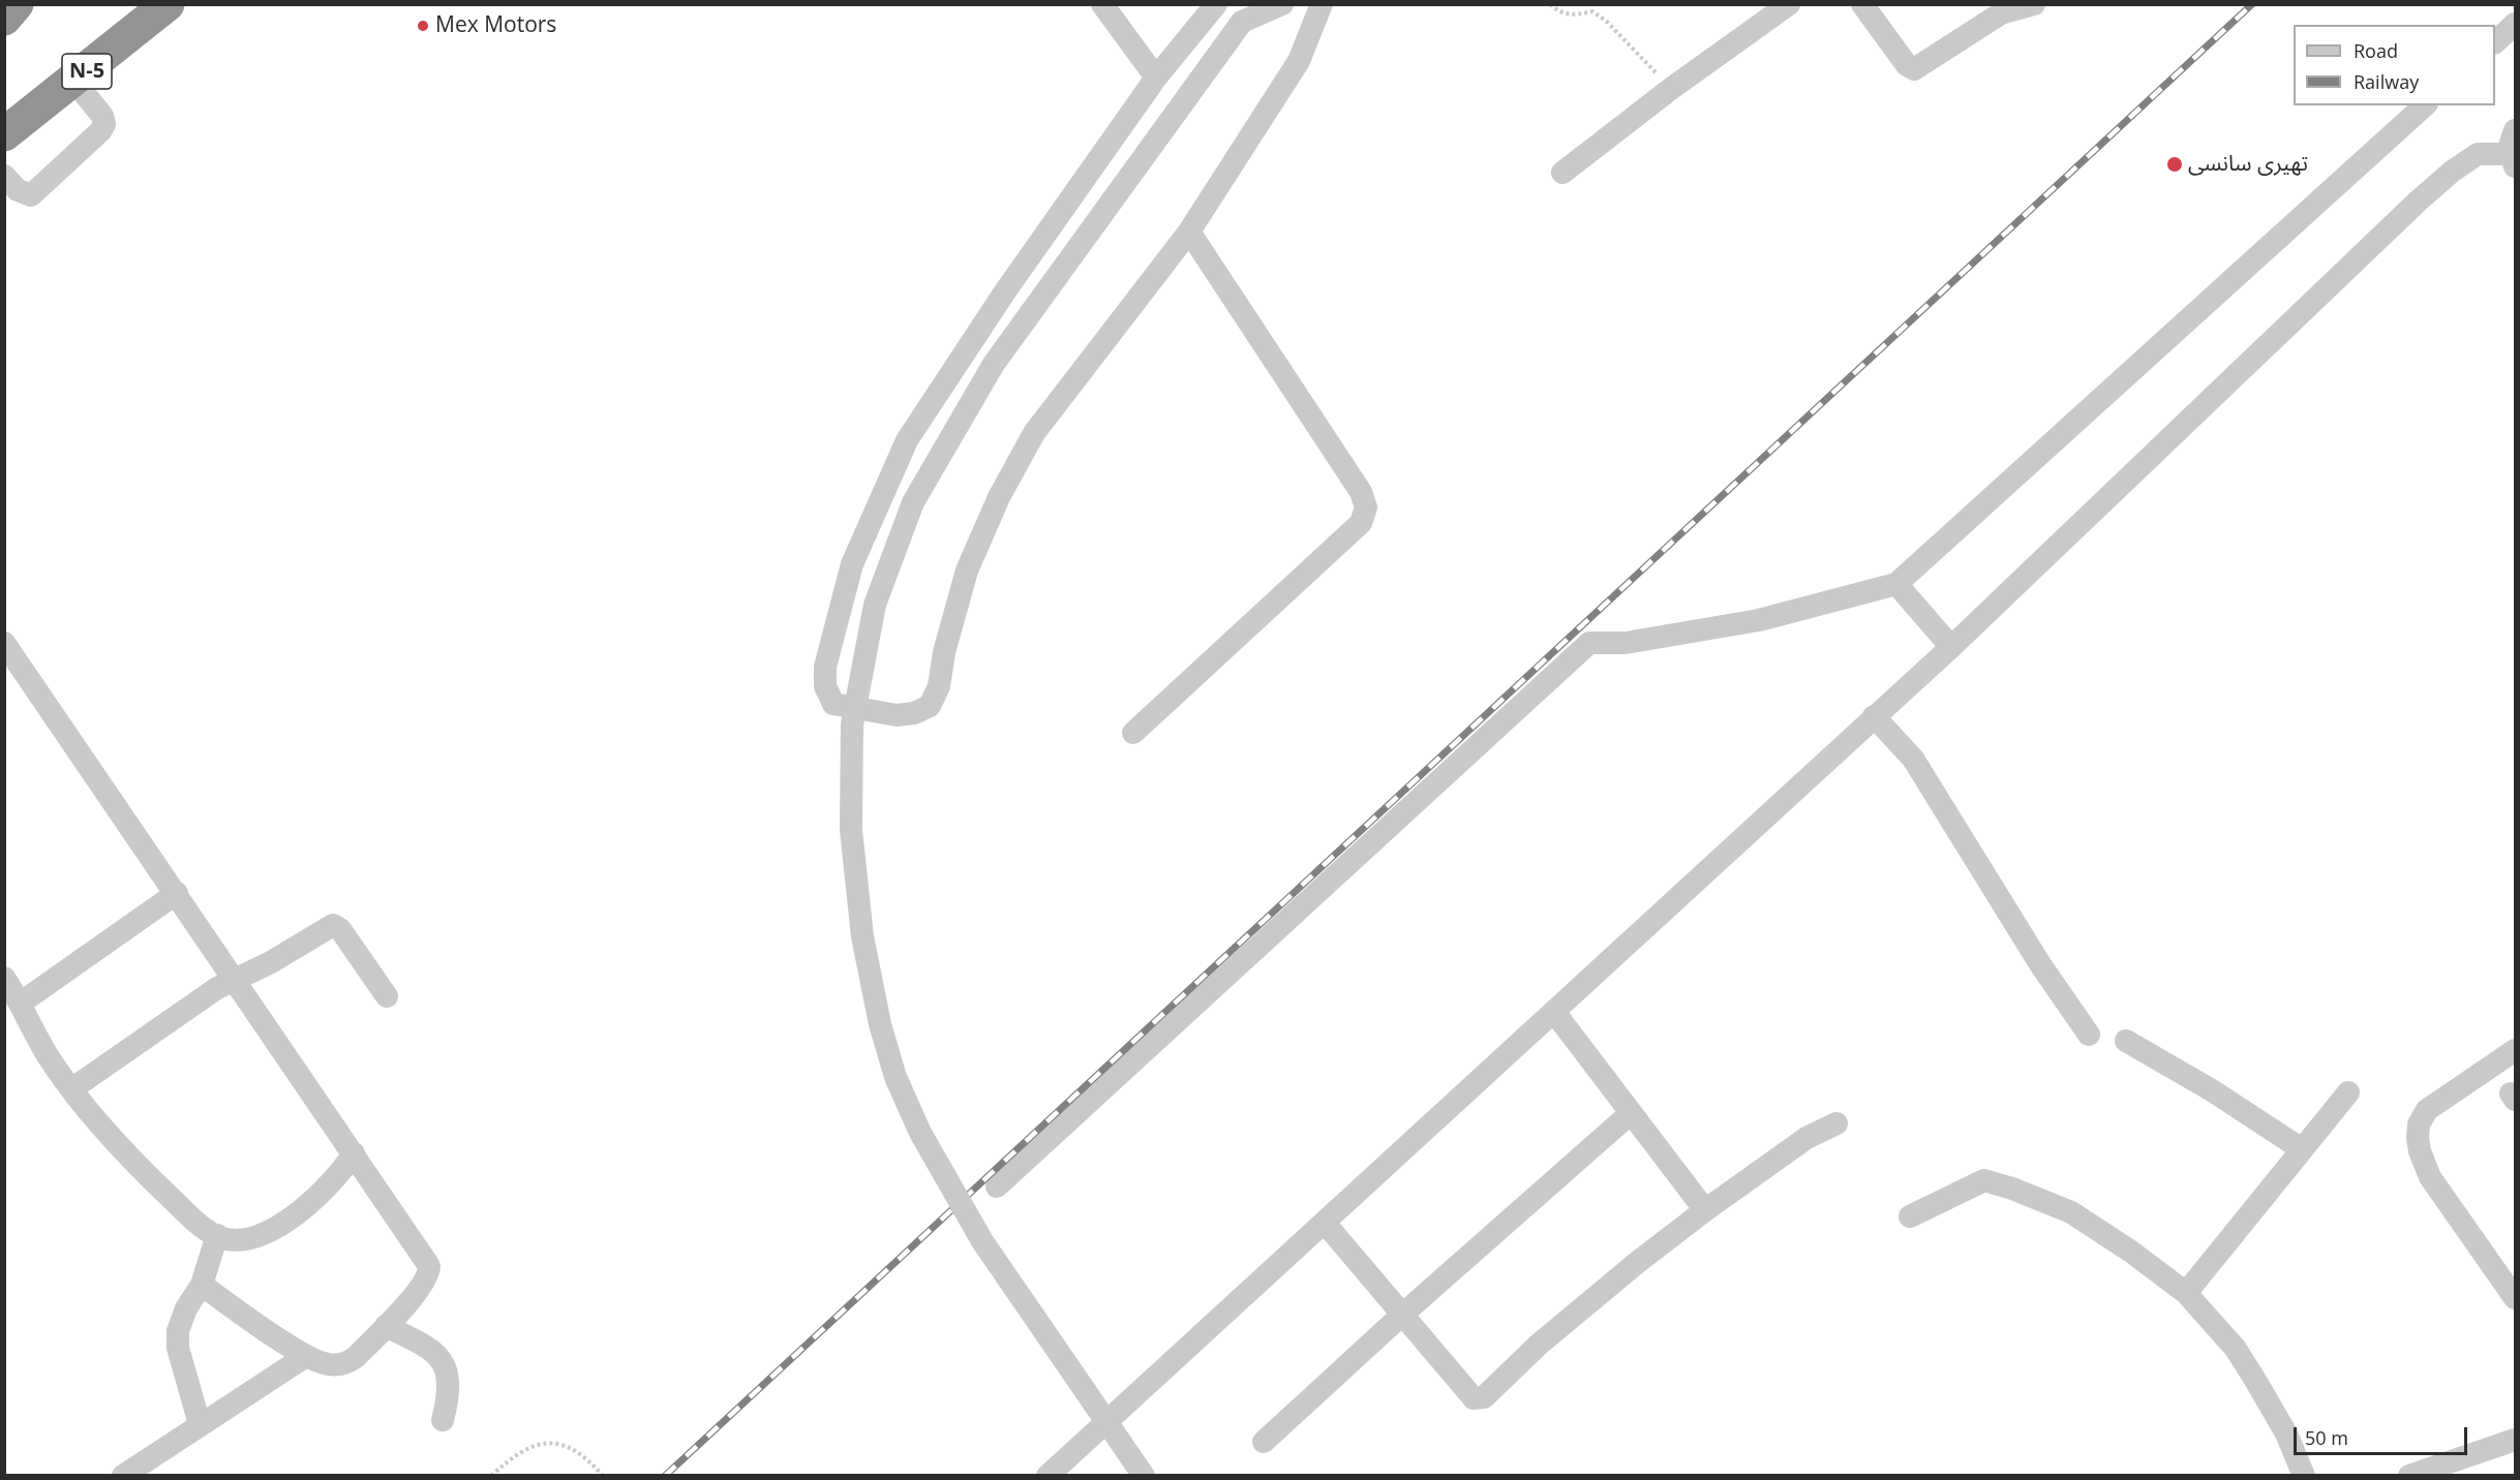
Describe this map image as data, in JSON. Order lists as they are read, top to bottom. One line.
{"streets":{"highway":["N-5"]},"places":["Mex Motors","تھیری سانسی"],"legend":["Road","Railway"],"scale_bar":"50 m"}
